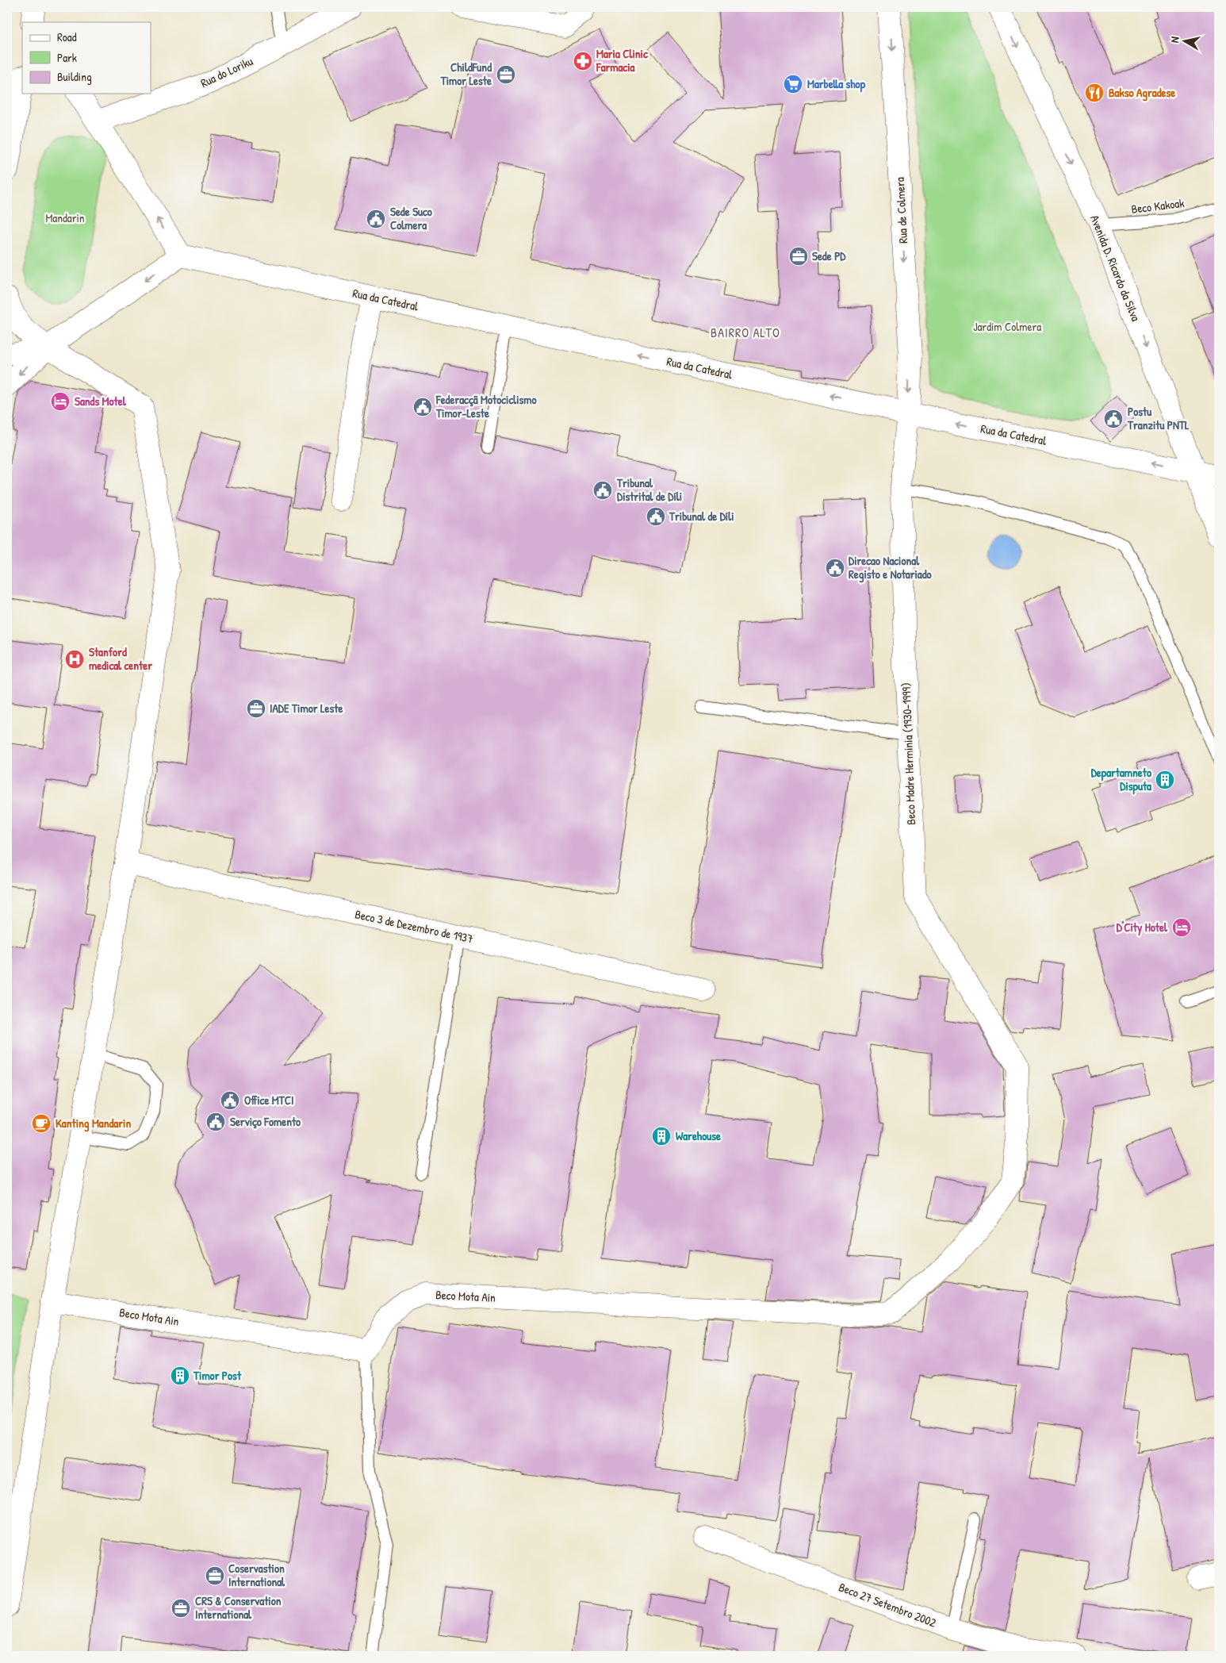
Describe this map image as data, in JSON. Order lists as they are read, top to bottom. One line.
{"streets":{"street":["Rua do Loriku","Rua de Colmera","Avenida D. Ricardo da Silva","Rua da Catedral","Beco Madre Herminia (1930-1999)","Beco 3 de Dezembro de 1937","Beco Mota Ain","Beco 27 Setembro 2002"],"lane":["Beco Kakoak"]},"crossings":[["Beco Kakoak","Avenida D. Ricardo da Silva"],["Rua de Colmera","Rua da Catedral"],["Rua de Colmera","Beco Madre Herminia (1930-1999)"],["Avenida D. Ricardo da Silva","Rua da Catedral"],["Rua da Catedral","Beco Madre Herminia (1930-1999)"],["Beco Madre Herminia (1930-1999)","Beco Mota Ain"]],"one_way":["Rua de Colmera","Avenida D. Ricardo da Silva","Rua da Catedral"],"districts":["BAIRRO ALTO"],"parks":["Mandarin","Jardim Colmera"],"places":{"pharmacy":["Maria Clinic Farmacia"],"office":["ChildFund Timor Leste","Sede PD","IADE Timor Leste","Coservastion International","CRS & Conservation International"],"supermarket":["Marbella shop"],"restaurant":["Bakso Agradese"],"public building":["Sede Suco Colmera","Federacçã Motociclismo Timor-Leste","Postu Tranzitu PNTL","Tribunal Distrital de Díli","Tribunal de Díli","Direcao Nacional Registo e Notariado","Office MTCI","Serviço Fomento"],"hotel":["Sands Motel","D'City Hotel"],"hospital":["Stanford medical center"],"building":["Departamneto Disputa","Warehouse","Timor Post"],"cafe":["Kanting Mandarin"]},"legend":["Road","Park","Building"],"north":"left"}
